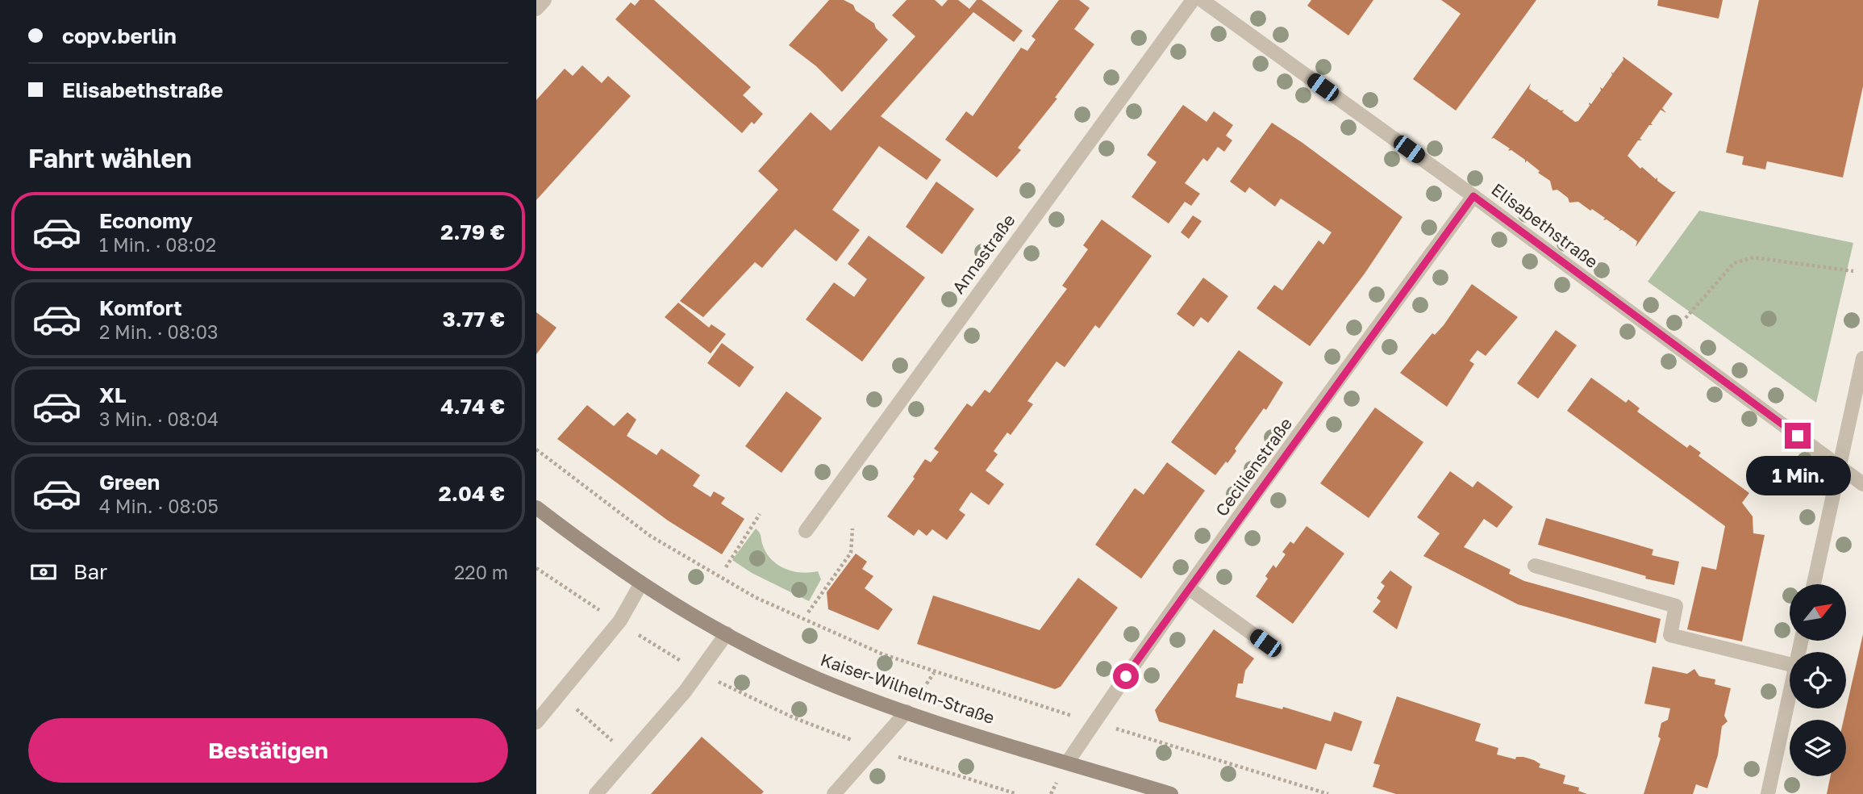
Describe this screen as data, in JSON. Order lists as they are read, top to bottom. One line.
{"streets":{"main road":["Kaiser-Wilhelm-Straße"],"street":["Elisabethstraße","Annastraße","Cecilienstraße"]},"crossings":[["Elisabethstraße","Cecilienstraße"],["Cecilienstraße","Kaiser-Wilhelm-Straße"]],"north":"top right","page":{"banner":["copv.berlin","Elisabethstraße"],"heading":"Fahrt wählen","list":[{"name":"Economy","note":"1 Min. · 08:02","value":"2.79 €"},{"name":"Komfort","note":"2 Min. · 08:03","value":"3.77 €"},{"name":"XL","note":"3 Min. · 08:04","value":"4.74 €"},{"name":"Green","note":"4 Min. · 08:05","value":"2.04 €"}],"bubble":"1 Min.","pay":["Bar","220 m"],"buttons":"Bestätigen"}}
